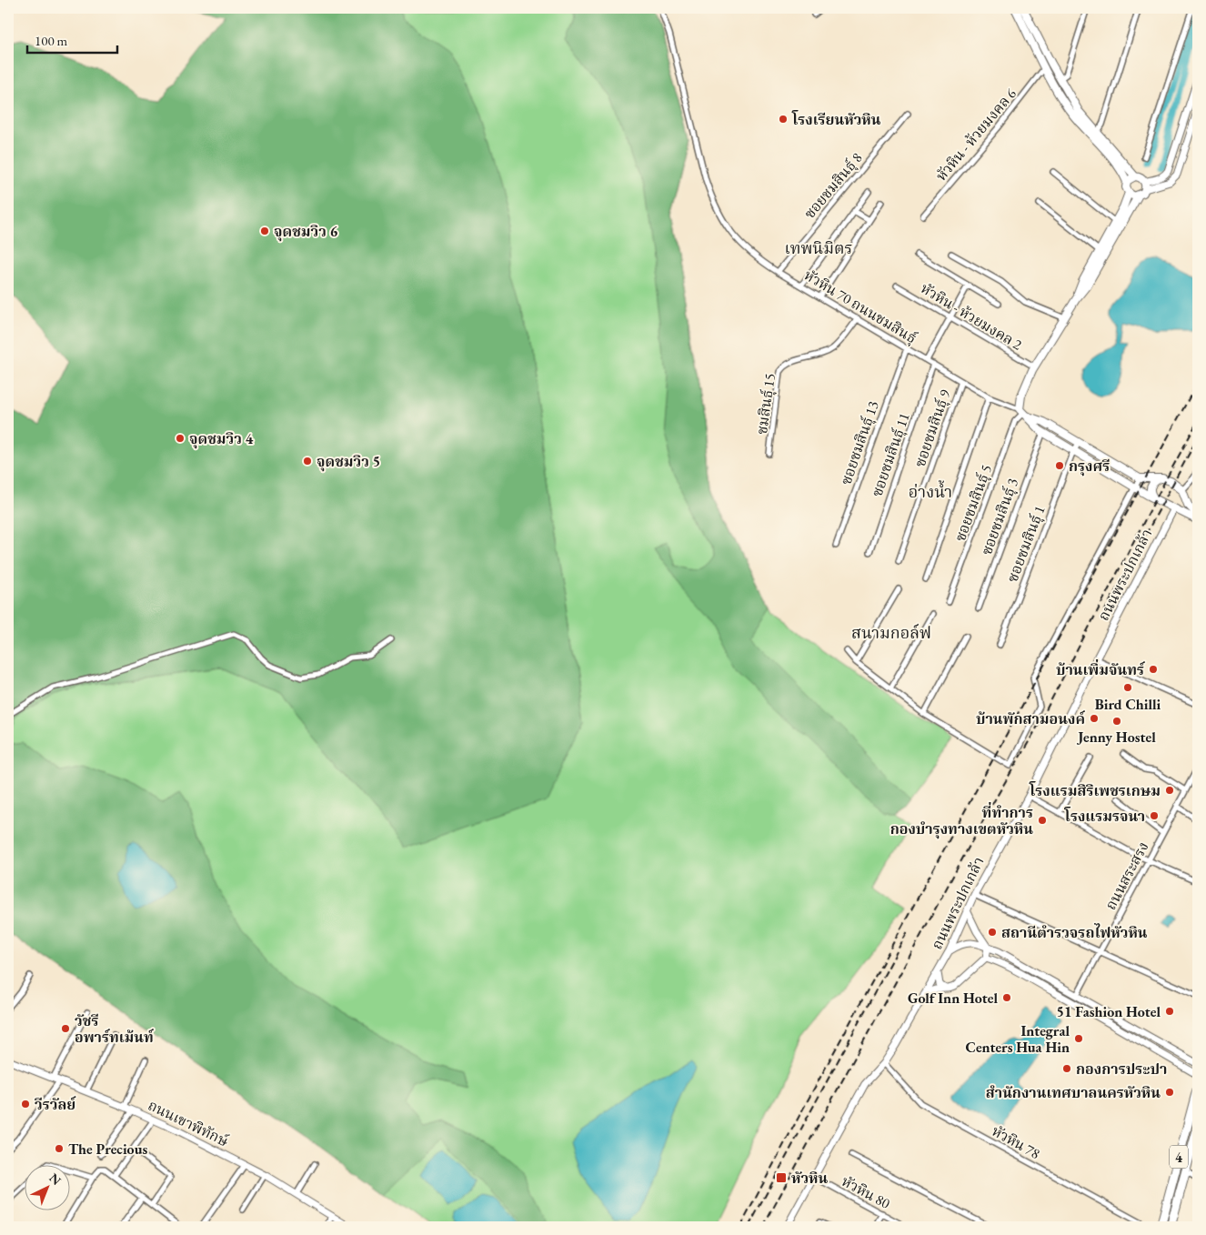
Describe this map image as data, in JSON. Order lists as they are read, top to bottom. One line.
{"streets":{"main road":["หัวหิน 70 ถนนชมสินธุ์","4"],"street":["หัวหิน - ห้วยมงคล 6","ซอยชมสินธุ์ 8","หัวหิน - ห้วยมงคล 2","ชมสินธุ์ 15","ซอยชมสินธุ์ 9","ซอยชมสินธุ์ 13","ซอยชมสินธุ์ 11","ซอยชมสินธุ์ 5","ซอยชมสินธุ์ 3","ซอยชมสินธุ์ 1","ถนนพระปกเกล้า","ถนนสระสรง","ถนนเขาพิทักษ์","หัวหิน 78","หัวหิน 80"]},"crossings":[["ซอยชมสินธุ์ 8","หัวหิน 70 ถนนชมสินธุ์"],["หัวหิน 70 ถนนชมสินธุ์","ชมสินธุ์ 15"],["หัวหิน 70 ถนนชมสินธุ์","ซอยชมสินธุ์ 9"],["หัวหิน 70 ถนนชมสินธุ์","ซอยชมสินธุ์ 13"],["หัวหิน 70 ถนนชมสินธุ์","ซอยชมสินธุ์ 11"],["หัวหิน 70 ถนนชมสินธุ์","ซอยชมสินธุ์ 5"],["หัวหิน 70 ถนนชมสินธุ์","ซอยชมสินธุ์ 3"],["หัวหิน 70 ถนนชมสินธุ์","ซอยชมสินธุ์ 1"],["หัวหิน 70 ถนนชมสินธุ์","ถนนพระปกเกล้า"],["ถนนพระปกเกล้า","หัวหิน 78"],["ถนนพระปกเกล้า","หัวหิน 80"]],"districts":["เทพนิมิตร","อ่างน้ำ","สนามกอล์ฟ"],"places":{"other":["โรงเรียนหัวหิน","จุดชมวิว 6","จุดชมวิว 4","จุดชมวิว 5","กรุงศรี","บ้านเพิ่มจันทร์","Bird Chilli","บ้านพักสามอนงค์","Jenny Hostel","โรงแรมสิริเพชรเกษม","โรงแรมรจนา","ที่ทำการ กองบำรุงทางเขตหัวหิน","สถานีตำรวจรถไฟหัวหิน","Golf Inn Hotel","51 Fashion Hotel","วัชรี อพาร์ทเม้นท์","Integral Centers Hua Hin","กองการประปา","สำนักงานเทศบาลนครหัวหิน","วีรวัลย์","The Precious"],"transit":["หัวหิน"]},"scale_bar":"100 m","north":"top right"}
